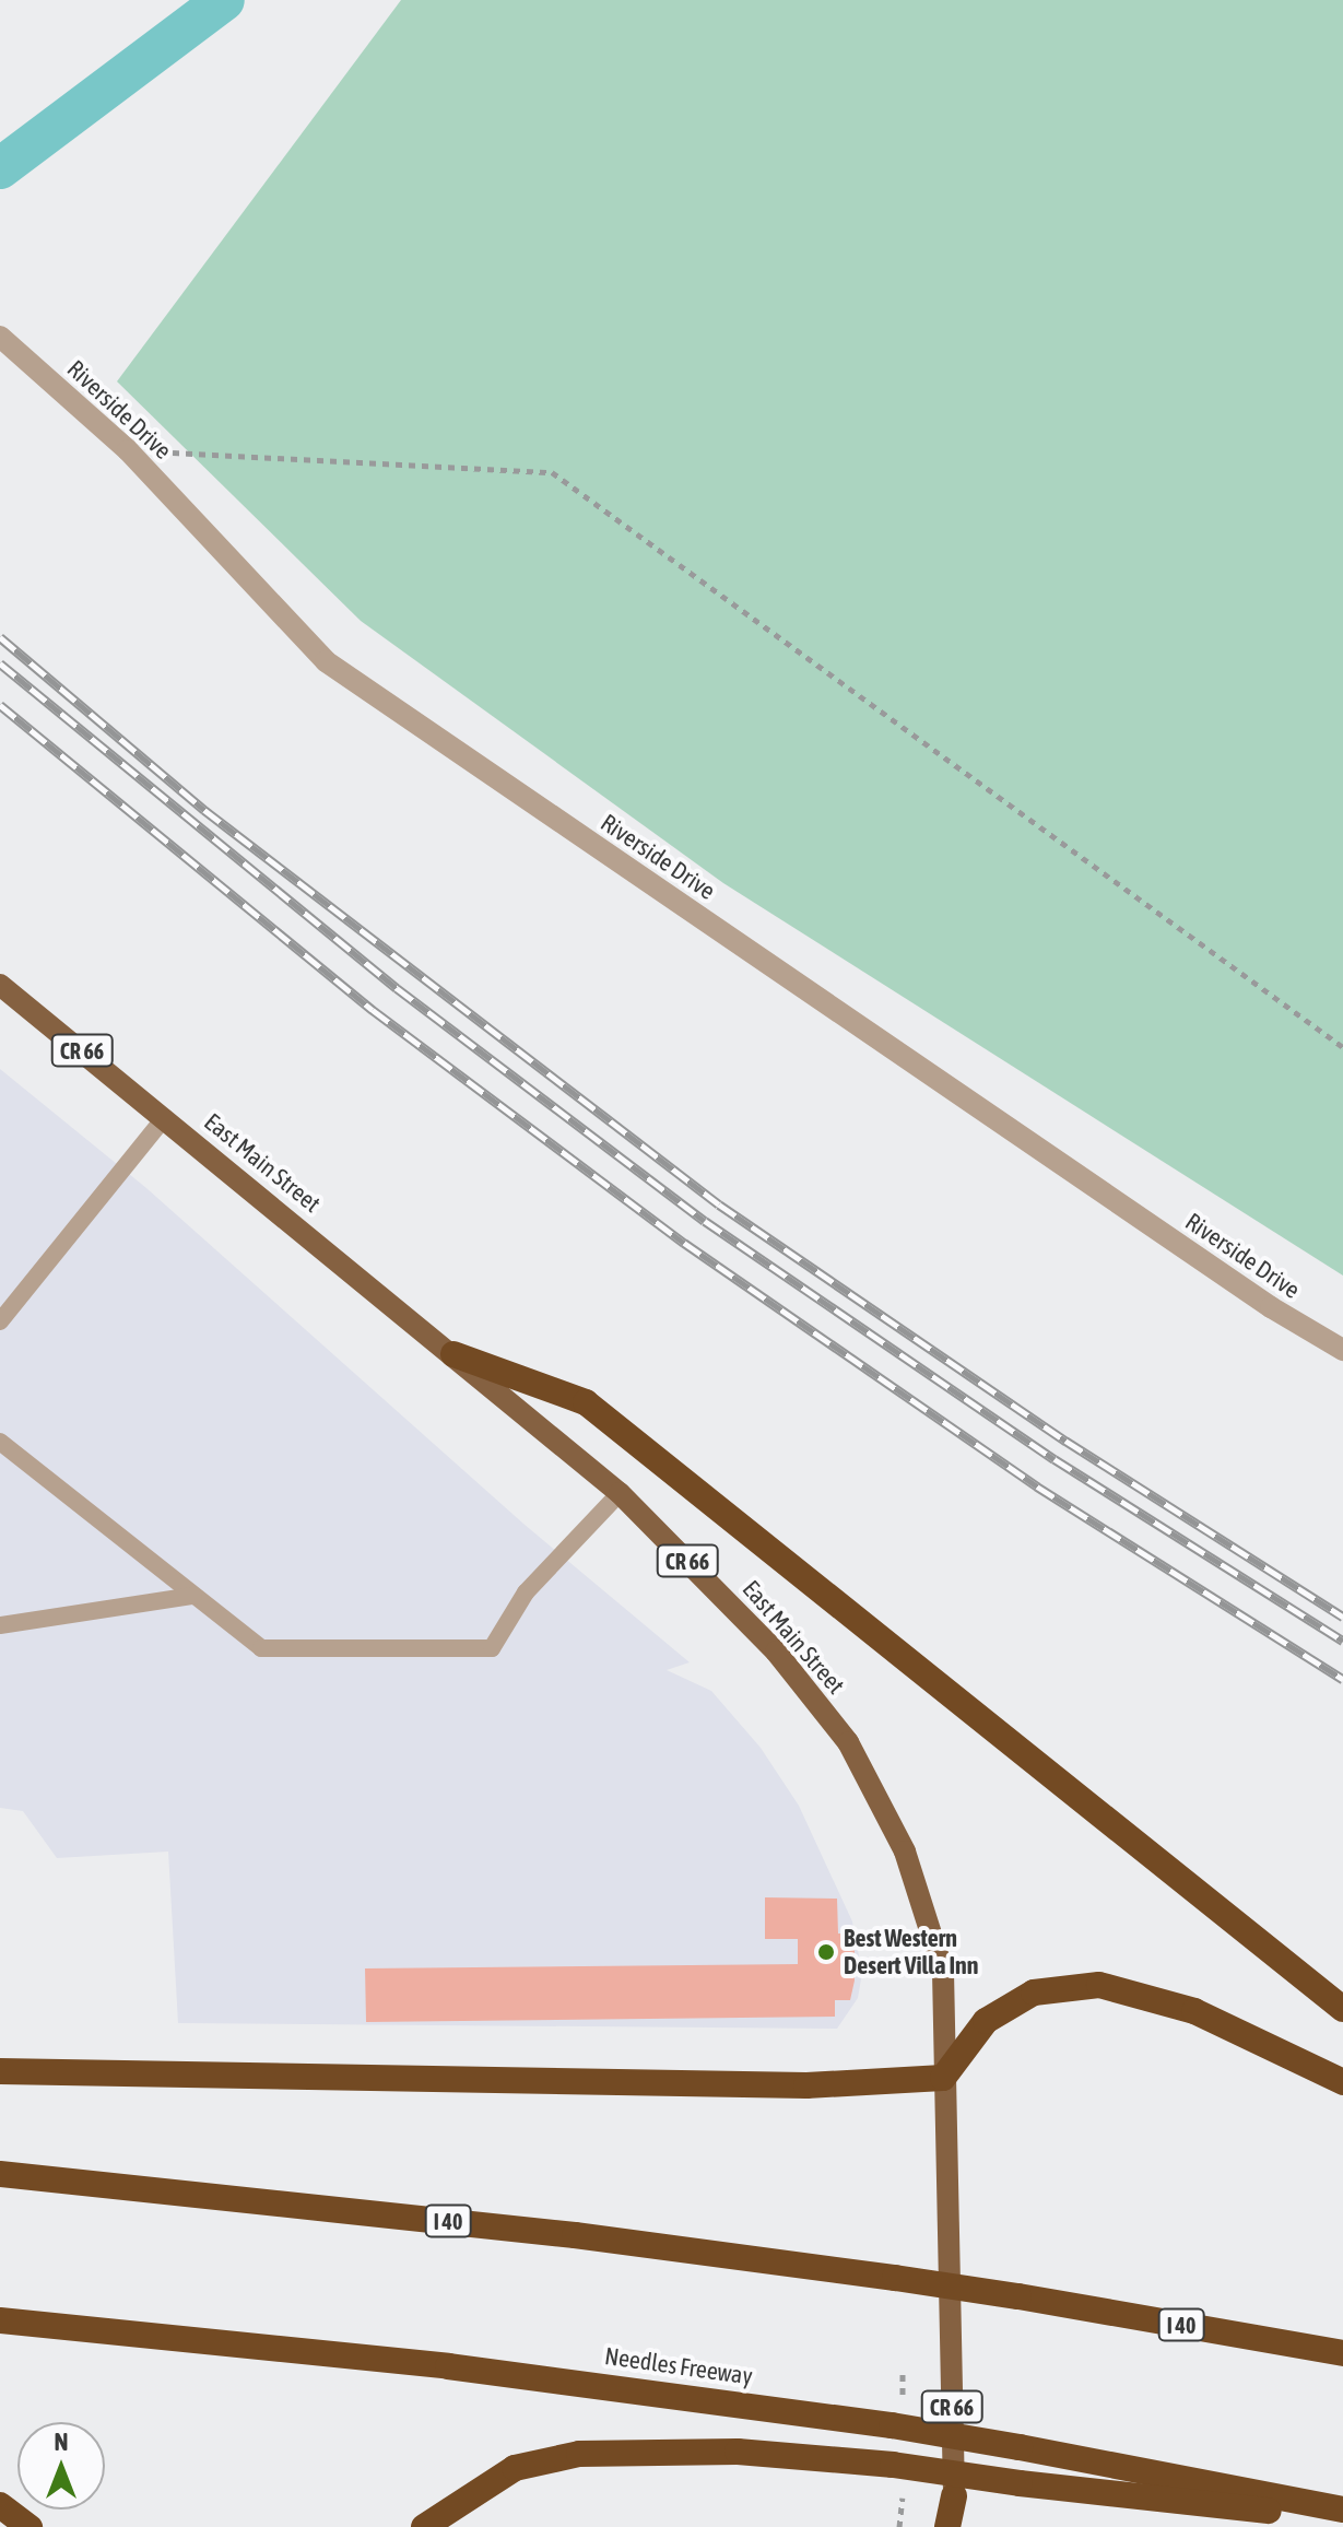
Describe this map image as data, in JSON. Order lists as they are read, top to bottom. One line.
{"streets":{"highway":["I 40","Needles Freeway"],"main road":["CR 66","East Main Street"],"street":["Riverside Drive"]},"places":["Best Western Desert Villa Inn"],"north":"top"}
